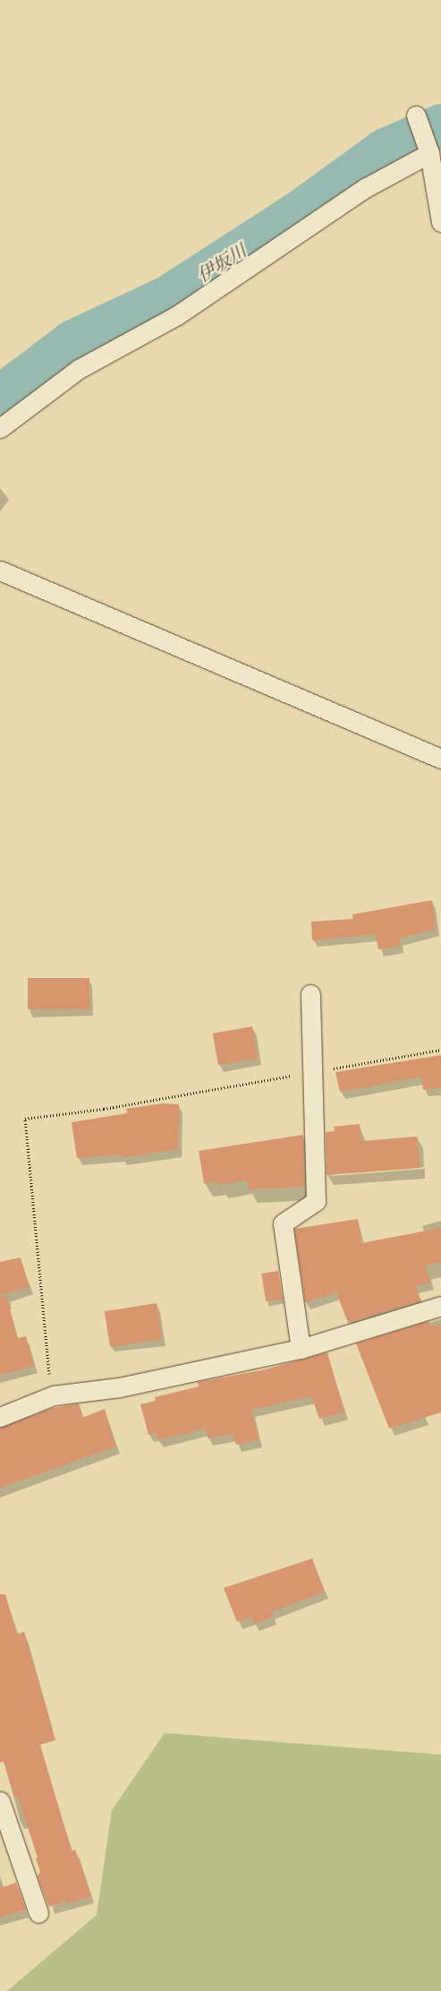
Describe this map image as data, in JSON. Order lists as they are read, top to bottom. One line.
{"water":["伊坂川"]}
